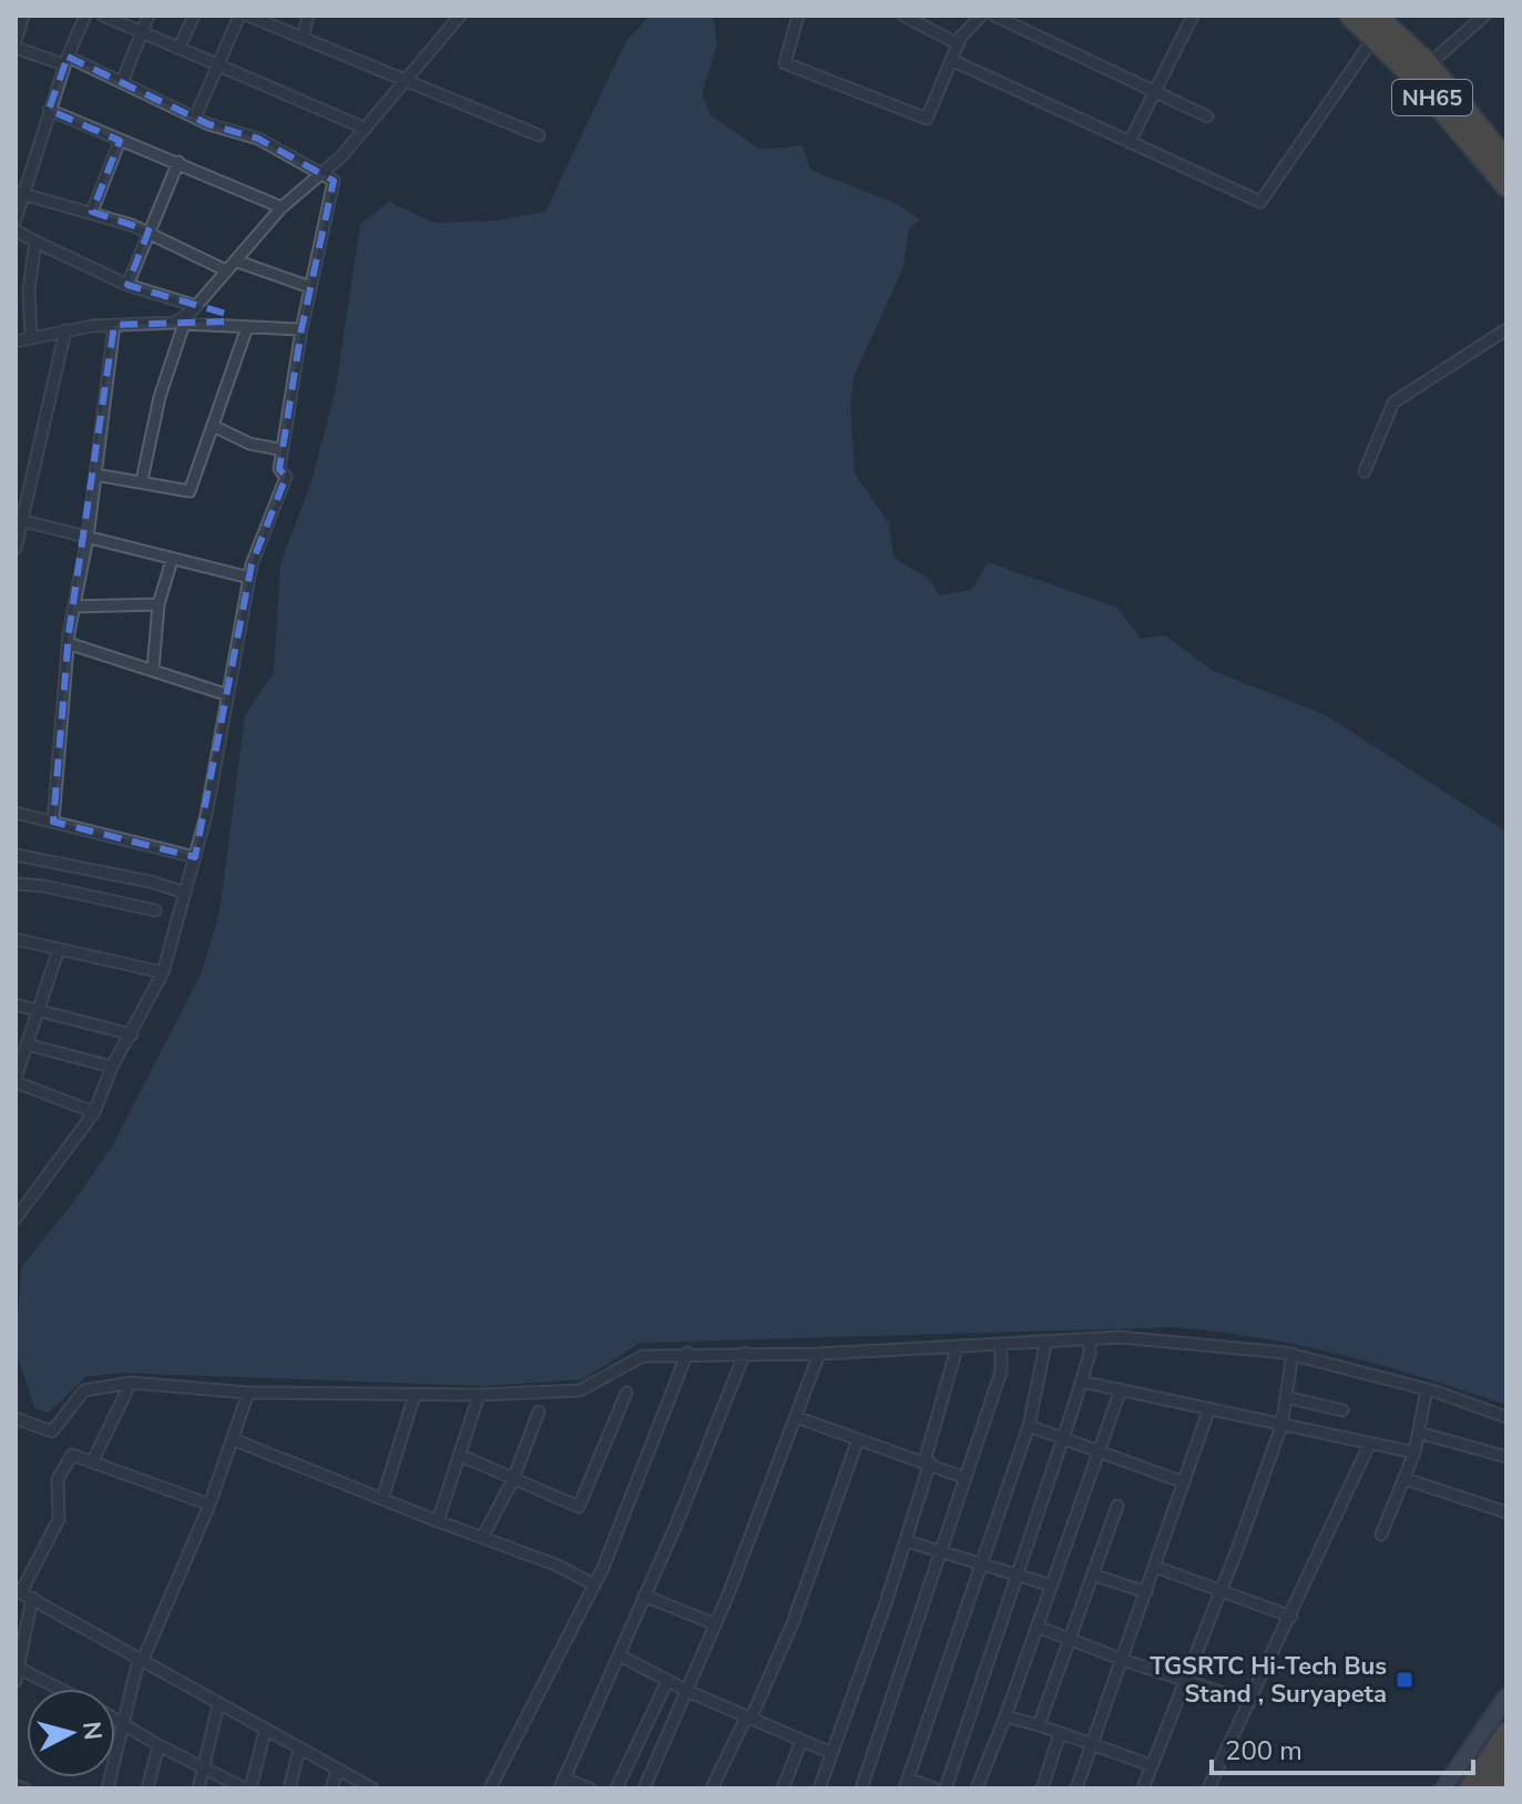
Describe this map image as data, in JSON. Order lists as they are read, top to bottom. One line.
{"streets":{"highway":["NH65"]},"places":{"transit":["TGSRTC Hi-Tech Bus Stand , Suryapeta"]},"scale_bar":"200 m","north":"right"}
